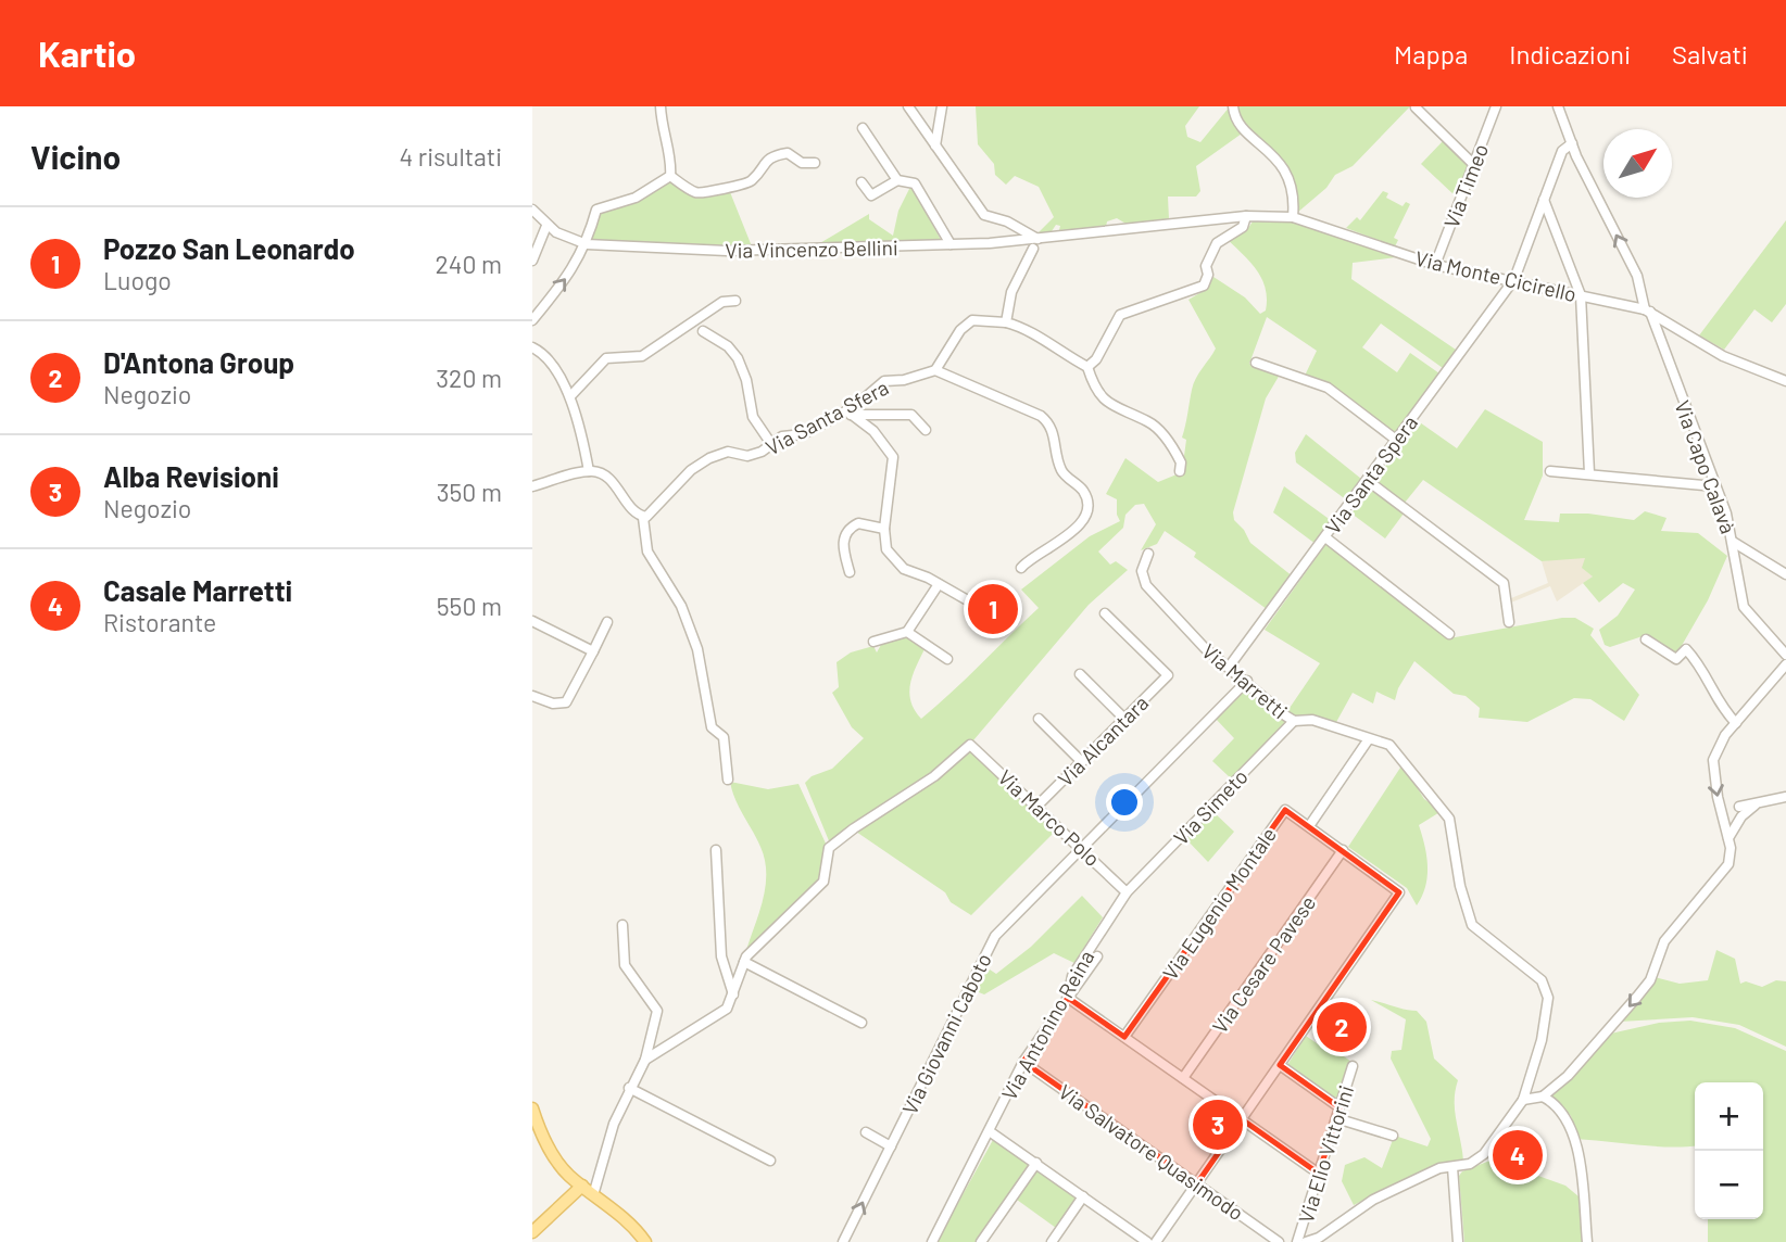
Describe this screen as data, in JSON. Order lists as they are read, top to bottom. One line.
{"streets":{"street":["Via Timeo","Via Vincenzo Bellini","Via Monte Cicirello","Via Santa Sfera","Via Capo Calavà","Via Santa Spera","Via Marretti","Via Alcantara","Via Simeto","Via Marco Polo","Via Eugenio Montale","Via Cesare Pavese","Via Antonino Reina","Via Giovanni Caboto","Via Salvatore Quasimodo","Via Elio Vittorini"]},"crossings":[["Via Timeo","Via Monte Cicirello"],["Via Vincenzo Bellini","Via Monte Cicirello"],["Via Monte Cicirello","Via Capo Calavà"],["Via Monte Cicirello","Via Santa Spera"],["Via Capo Calavà","Via Santa Spera"],["Via Santa Spera","Via Marretti"],["Via Marretti","Via Simeto"],["Via Marretti","Via Giovanni Caboto"],["Via Alcantara","Via Marco Polo"],["Via Simeto","Via Marco Polo"],["Via Simeto","Via Antonino Reina"],["Via Marco Polo","Via Antonino Reina"],["Via Marco Polo","Via Giovanni Caboto"],["Via Eugenio Montale","Via Cesare Pavese"],["Via Antonino Reina","Via Salvatore Quasimodo"]],"north":"top right","page":{"header":"Kartio","nav":["Mappa","Indicazioni","Salvati"],"heading":["Vicino","4 risultati"],"list":[{"mark":"1","name":"Pozzo San Leonardo","note":"Luogo","value":"240 m"},{"mark":"2","name":"D'Antona Group","note":"Negozio","value":"320 m"},{"mark":"3","name":"Alba Revisioni","note":"Negozio","value":"350 m"},{"mark":"4","name":"Casale Marretti","note":"Ristorante","value":"550 m"}],"pins":["1","2","3","4"],"map_buttons":["+","−"]}}
